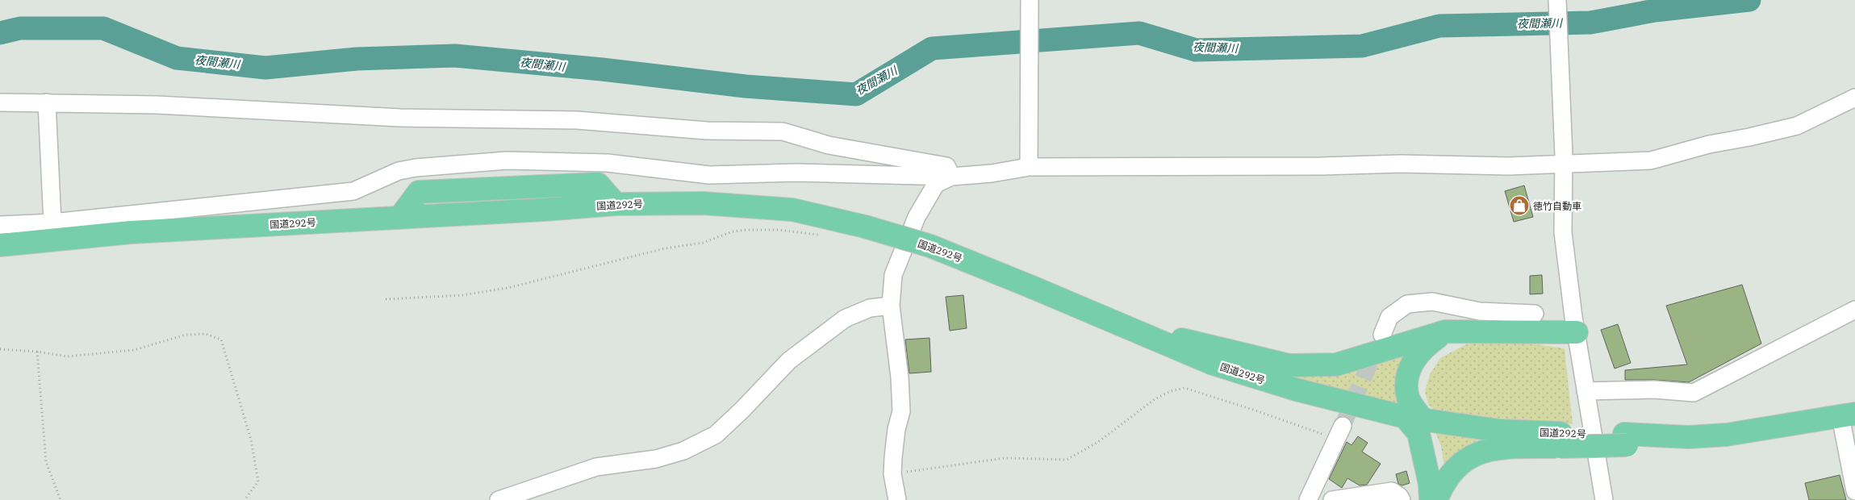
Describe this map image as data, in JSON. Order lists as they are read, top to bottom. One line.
{"streets":{"highway":["国道292号"]},"water":["夜間瀬川"],"places":{"shop":["徳竹自動車"]}}
